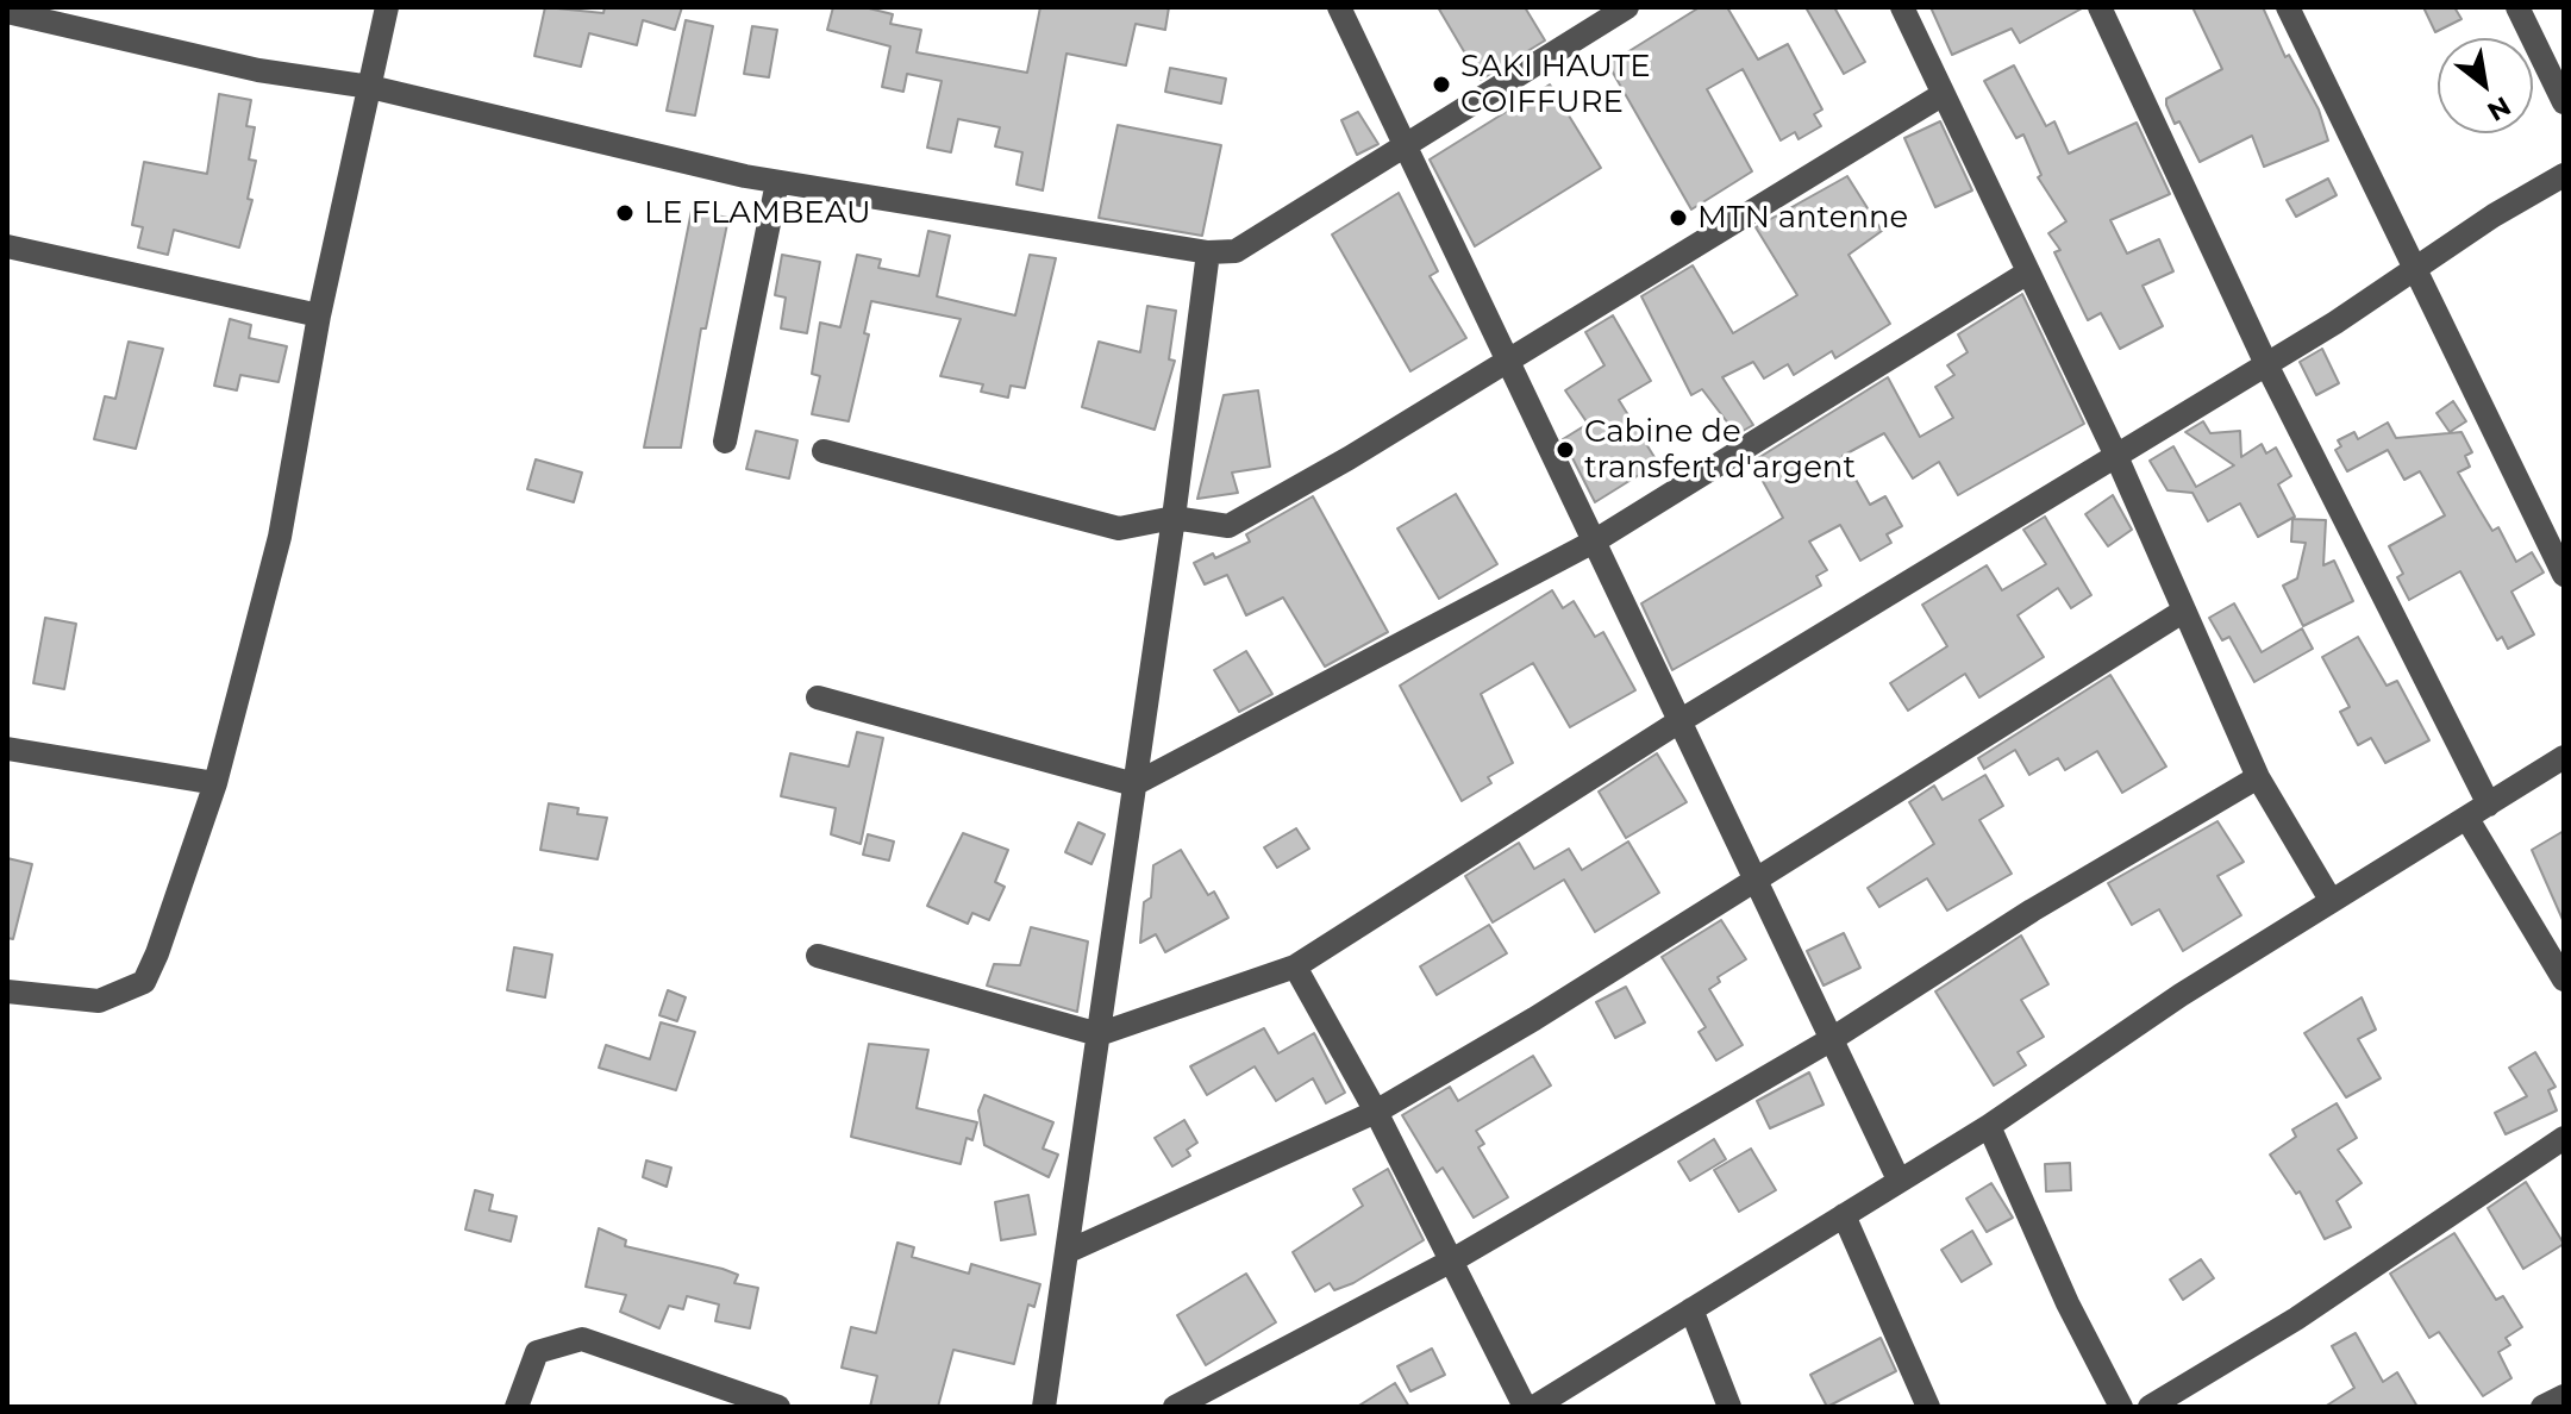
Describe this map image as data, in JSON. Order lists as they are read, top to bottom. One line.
{"places":["SAKI HAUTE COIFFURE","LE FLAMBEAU","MTN antenne","Cabine de transfert d'argent"],"north":"bottom right"}
